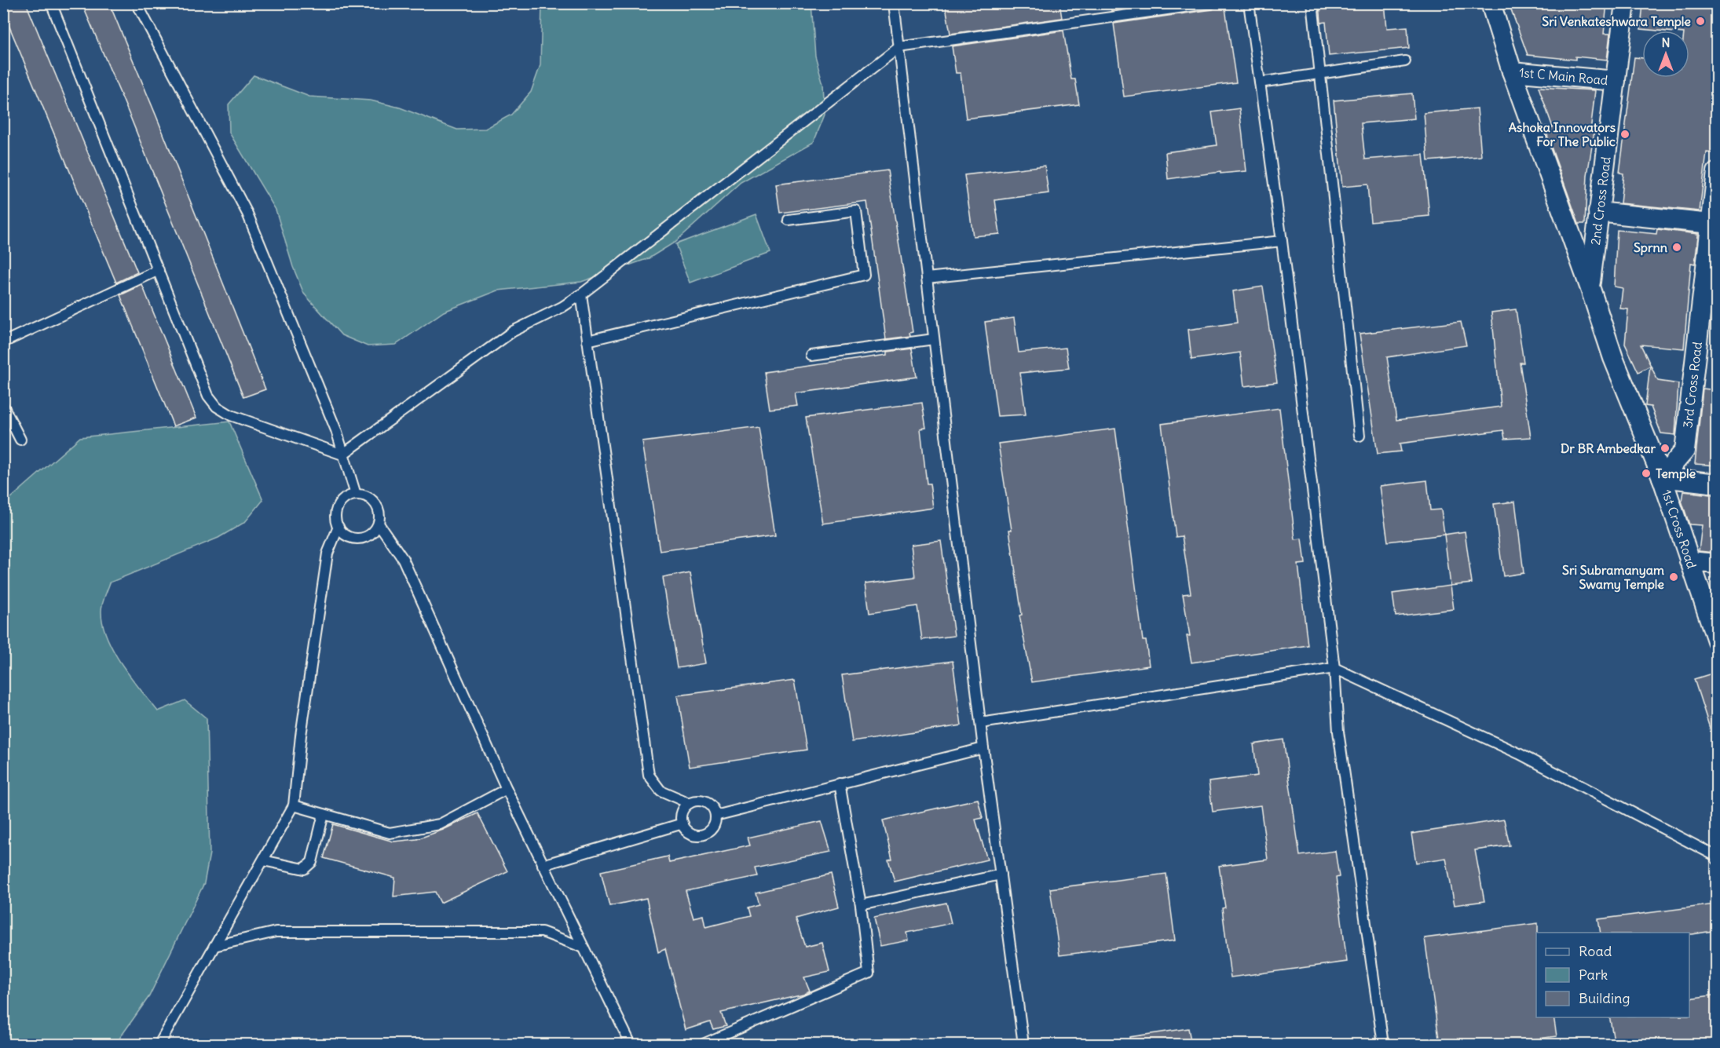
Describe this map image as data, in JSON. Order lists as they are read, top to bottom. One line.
{"streets":{"street":["1st C Main Road","2nd Cross Road","3rd Cross Road","1st Cross Road"]},"crossings":[["1st C Main Road","2nd Cross Road"],["1st C Main Road","1st Cross Road"],["2nd Cross Road","1st Cross Road"],["3rd Cross Road","1st Cross Road"]],"places":["Sri Venkateshwara Temple","Ashoka Innovators For The Public","Sprnn","Dr BR Ambedkar","Temple","Sri Subramanyam Swamy Temple"],"legend":["Road","Park","Building"],"north":"top"}
